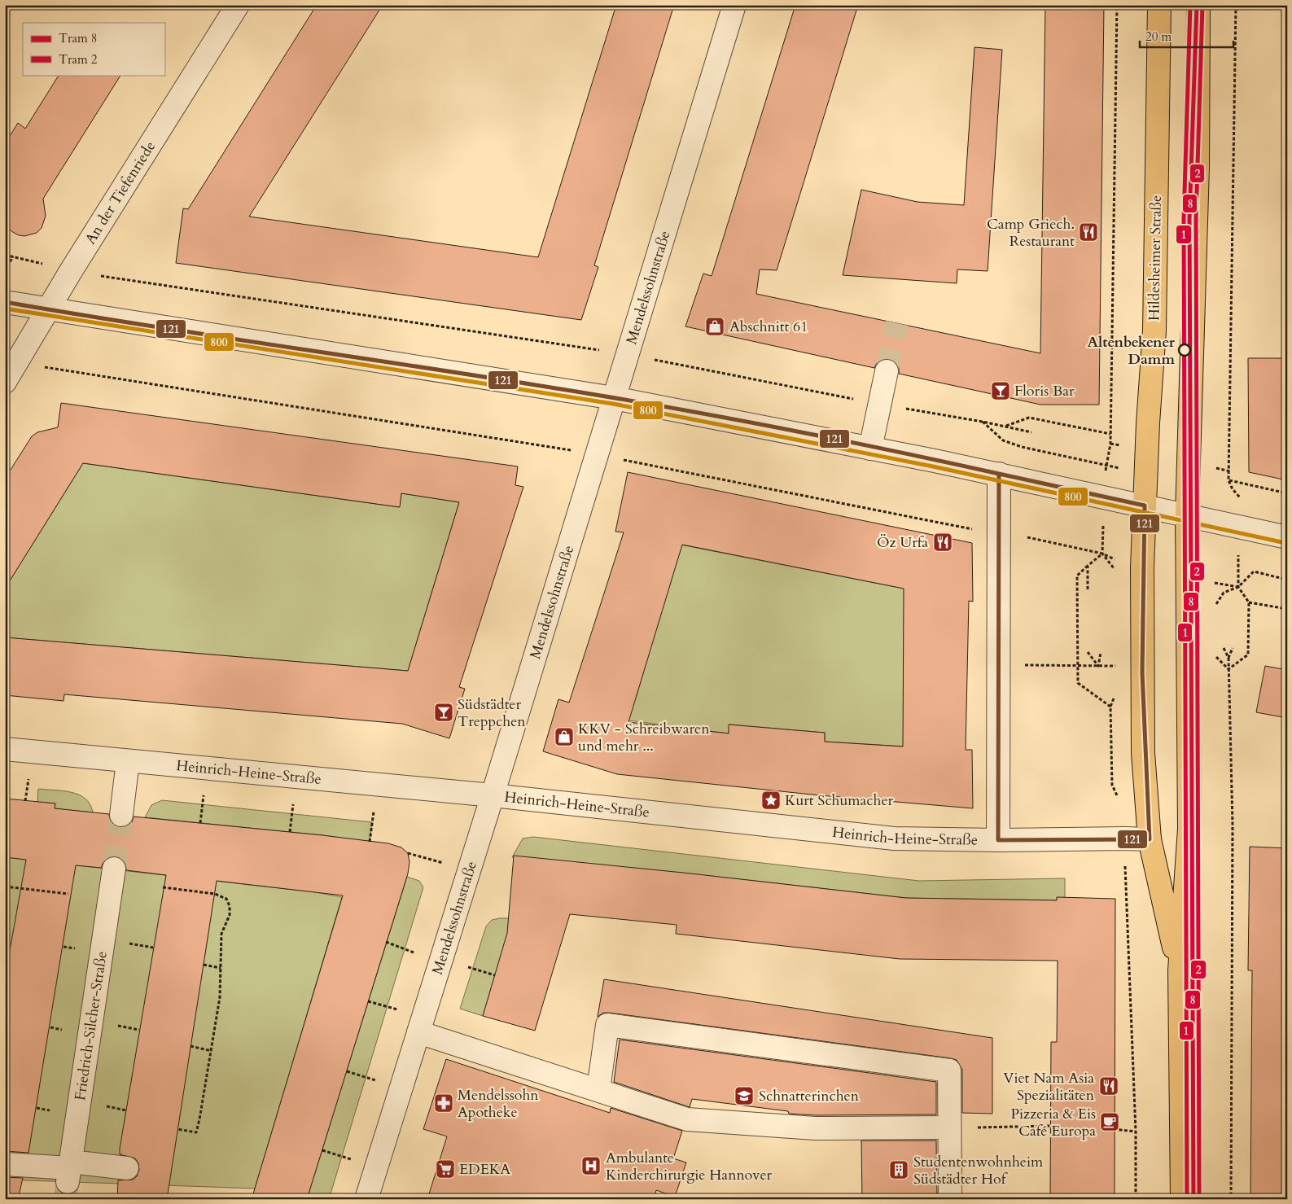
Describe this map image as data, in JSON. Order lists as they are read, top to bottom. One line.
{"streets":{"main road":["Hildesheimer Straße"],"street":["An der Tiefenriede","Mendelssohnstraße","Heinrich-Heine-Straße","Friedrich-Silcher-Straße"]},"crossings":[["Hildesheimer Straße","Heinrich-Heine-Straße"],["Mendelssohnstraße","Heinrich-Heine-Straße"]],"places":{"restaurant":["Camp Griech. Restaurant","Öz Urfa","Viet Nam Asia Spezialitäten"],"shop":["Abschnitt 61","KKV - Schreibwaren und mehr ..."],"other":["Altenbekener Damm"],"bar":["Floris Bar","Südstädter Treppchen"],"place":["Kurt Schumacher"],"school or university":["Schnatterinchen"],"pharmacy":["Mendelssohn Apotheke"],"cafe":["Pizzeria & Eis Café Europa"],"hospital":["Ambulante Kinderchirurgie Hannover"],"supermarket":["EDEKA"],"building":["Studentenwohnheim Südstädter Hof"]},"lines":["tram line 8","tram line 2","transit line 1","transit line 121","transit line 800"],"legend":["Tram 8","Tram 2"],"scale_bar":"20 m"}
